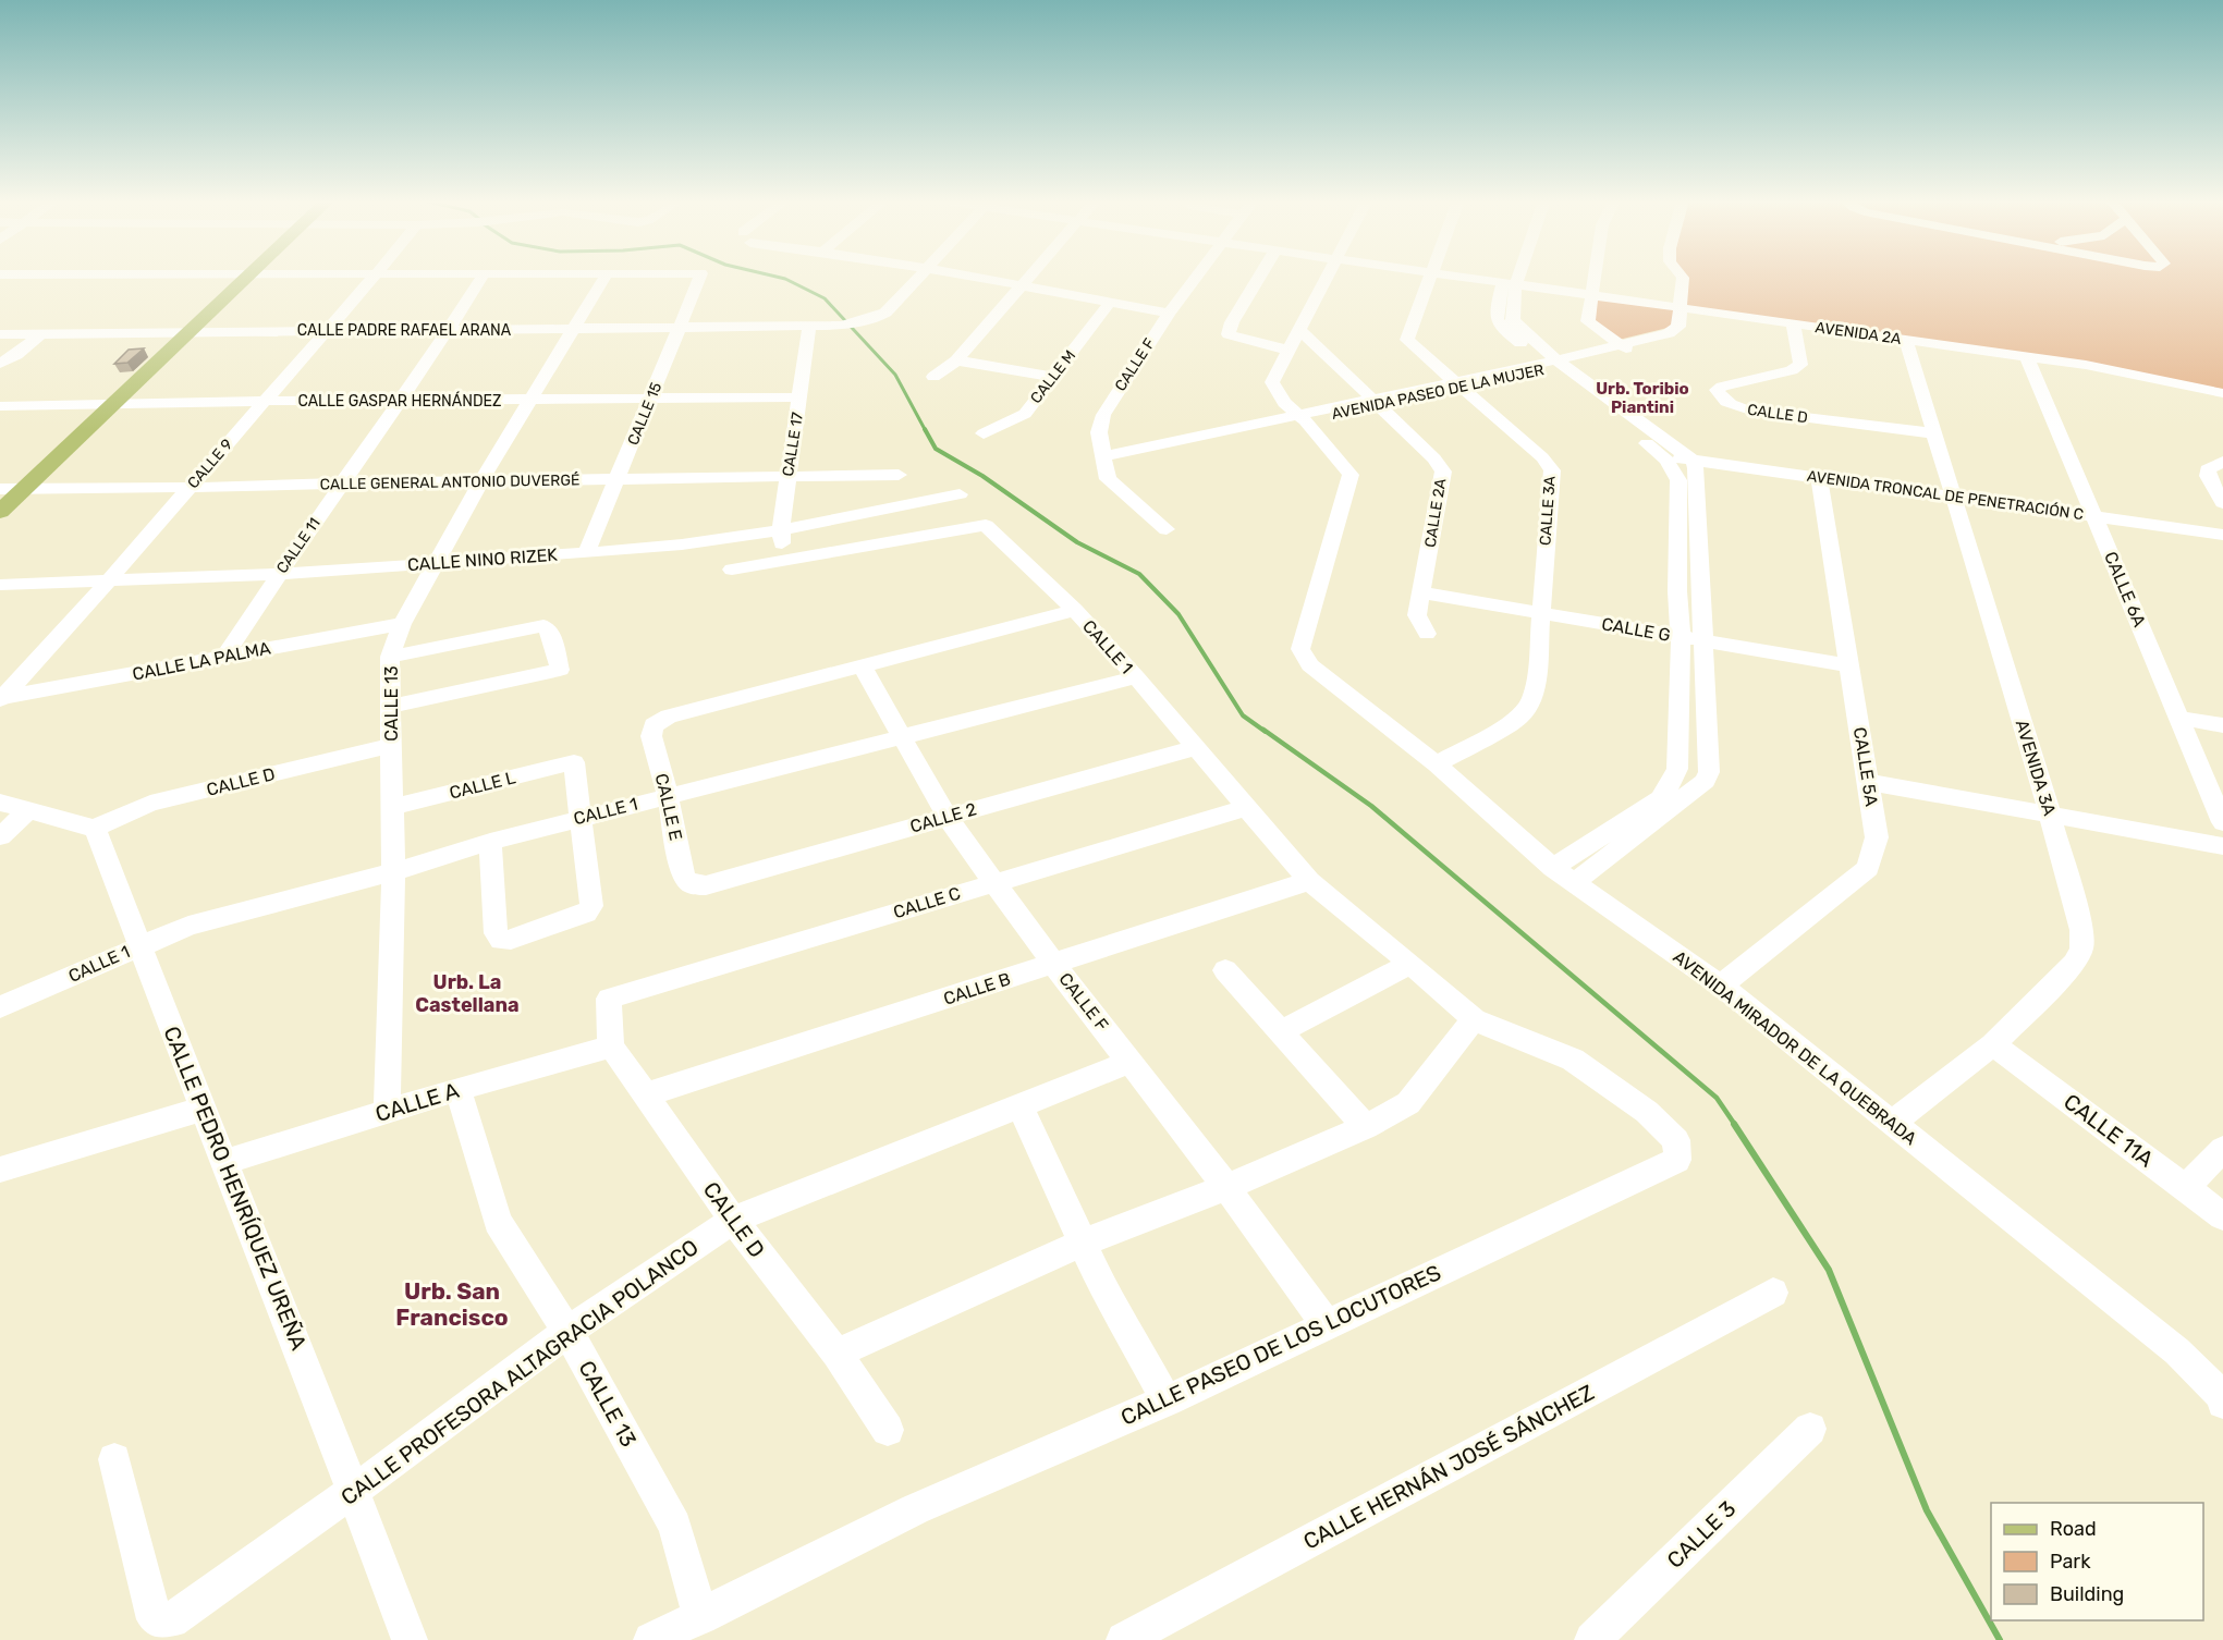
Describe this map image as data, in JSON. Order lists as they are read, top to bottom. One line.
{"streets":{"street":["CALLE PADRE RAFAEL ARANA","AVENIDA 2A","CALLE F","CALLE M","AVENIDA PASEO DE LA MUJER","CALLE GASPAR HERNÁNDEZ","CALLE 15","CALLE D","CALLE 17","CALLE 9","CALLE GENERAL ANTONIO DUVERGÉ","AVENIDA TRONCAL DE PENETRACIÓN C","CALLE 3A","CALLE 2A","CALLE 11","CALLE NINO RIZEK","CALLE 6A","CALLE G","CALLE 1","CALLE LA PALMA","CALLE 13","CALLE 5A","AVENIDA 3A","CALLE L","CALLE E","CALLE 2","CALLE C","CALLE B","AVENIDA MIRADOR DE LA QUEBRADA","CALLE A","CALLE 11A","CALLE PEDRO HENRÍQUEZ UREÑA","CALLE PASEO DE LOS LOCUTORES","CALLE PROFESORA ALTAGRACIA POLANCO","CALLE HERNÁN JOSÉ SÁNCHEZ","CALLE 3"]},"crossings":[["CALLE PADRE RAFAEL ARANA","CALLE 15"],["CALLE PADRE RAFAEL ARANA","CALLE 17"],["CALLE PADRE RAFAEL ARANA","CALLE 9"],["CALLE PADRE RAFAEL ARANA","CALLE 11"],["CALLE PADRE RAFAEL ARANA","CALLE 13"],["AVENIDA 2A","AVENIDA PASEO DE LA MUJER"],["AVENIDA 2A","CALLE D"],["AVENIDA 2A","CALLE 6A"],["AVENIDA 2A","AVENIDA 3A"],["CALLE F","AVENIDA PASEO DE LA MUJER"],["CALLE F","CALLE 1"],["CALLE F","CALLE E"],["CALLE F","CALLE 2"],["CALLE F","CALLE C"],["CALLE F","CALLE B"],["CALLE F","CALLE PASEO DE LOS LOCUTORES"],["CALLE F","CALLE PROFESORA ALTAGRACIA POLANCO"],["AVENIDA PASEO DE LA MUJER","CALLE 3A"],["AVENIDA PASEO DE LA MUJER","CALLE 2A"],["AVENIDA PASEO DE LA MUJER","AVENIDA MIRADOR DE LA QUEBRADA"],["CALLE GASPAR HERNÁNDEZ","CALLE 15"],["CALLE GASPAR HERNÁNDEZ","CALLE 17"],["CALLE GASPAR HERNÁNDEZ","CALLE 9"],["CALLE GASPAR HERNÁNDEZ","CALLE 11"],["CALLE GASPAR HERNÁNDEZ","CALLE 13"],["CALLE 15","CALLE GENERAL ANTONIO DUVERGÉ"],["CALLE 15","CALLE NINO RIZEK"],["CALLE D","CALLE 13"],["CALLE D","AVENIDA 3A"],["CALLE D","CALLE C"],["CALLE D","CALLE B"],["CALLE D","CALLE A"],["CALLE D","CALLE PEDRO HENRÍQUEZ UREÑA"],["CALLE D","CALLE PROFESORA ALTAGRACIA POLANCO"],["CALLE 17","CALLE GENERAL ANTONIO DUVERGÉ"],["CALLE 17","CALLE NINO RIZEK"],["CALLE 17","CALLE 1"],["CALLE 9","CALLE GENERAL ANTONIO DUVERGÉ"],["CALLE 9","CALLE NINO RIZEK"],["CALLE 9","CALLE LA PALMA"],["CALLE GENERAL ANTONIO DUVERGÉ","CALLE 11"],["CALLE GENERAL ANTONIO DUVERGÉ","CALLE 13"],["AVENIDA TRONCAL DE PENETRACIÓN C","CALLE 6A"],["AVENIDA TRONCAL DE PENETRACIÓN C","CALLE 5A"],["AVENIDA TRONCAL DE PENETRACIÓN C","AVENIDA 3A"],["CALLE 3A","CALLE G"],["CALLE 3A","AVENIDA MIRADOR DE LA QUEBRADA"],["CALLE 2A","CALLE G"],["CALLE 11","CALLE NINO RIZEK"],["CALLE 11","CALLE LA PALMA"],["CALLE NINO RIZEK","CALLE 13"],["CALLE G","CALLE 5A"],["CALLE 1","CALLE 13"],["CALLE 1","CALLE L"],["CALLE 1","CALLE E"],["CALLE 1","CALLE PEDRO HENRÍQUEZ UREÑA"],["CALLE LA PALMA","CALLE 13"],["CALLE 13","CALLE L"],["CALLE 13","CALLE A"],["CALLE 13","CALLE PASEO DE LOS LOCUTORES"],["CALLE 13","CALLE PROFESORA ALTAGRACIA POLANCO"],["CALLE 5A","AVENIDA MIRADOR DE LA QUEBRADA"],["AVENIDA 3A","AVENIDA MIRADOR DE LA QUEBRADA"],["AVENIDA 3A","CALLE 11A"],["CALLE E","CALLE 2"],["CALLE C","CALLE A"],["CALLE A","CALLE PEDRO HENRÍQUEZ UREÑA"],["CALLE PEDRO HENRÍQUEZ UREÑA","CALLE PROFESORA ALTAGRACIA POLANCO"]],"districts":["Urb. Toribio Piantini","Urb. La Castellana","Urb. San Francisco"],"legend":["Road","Park","Building"]}
